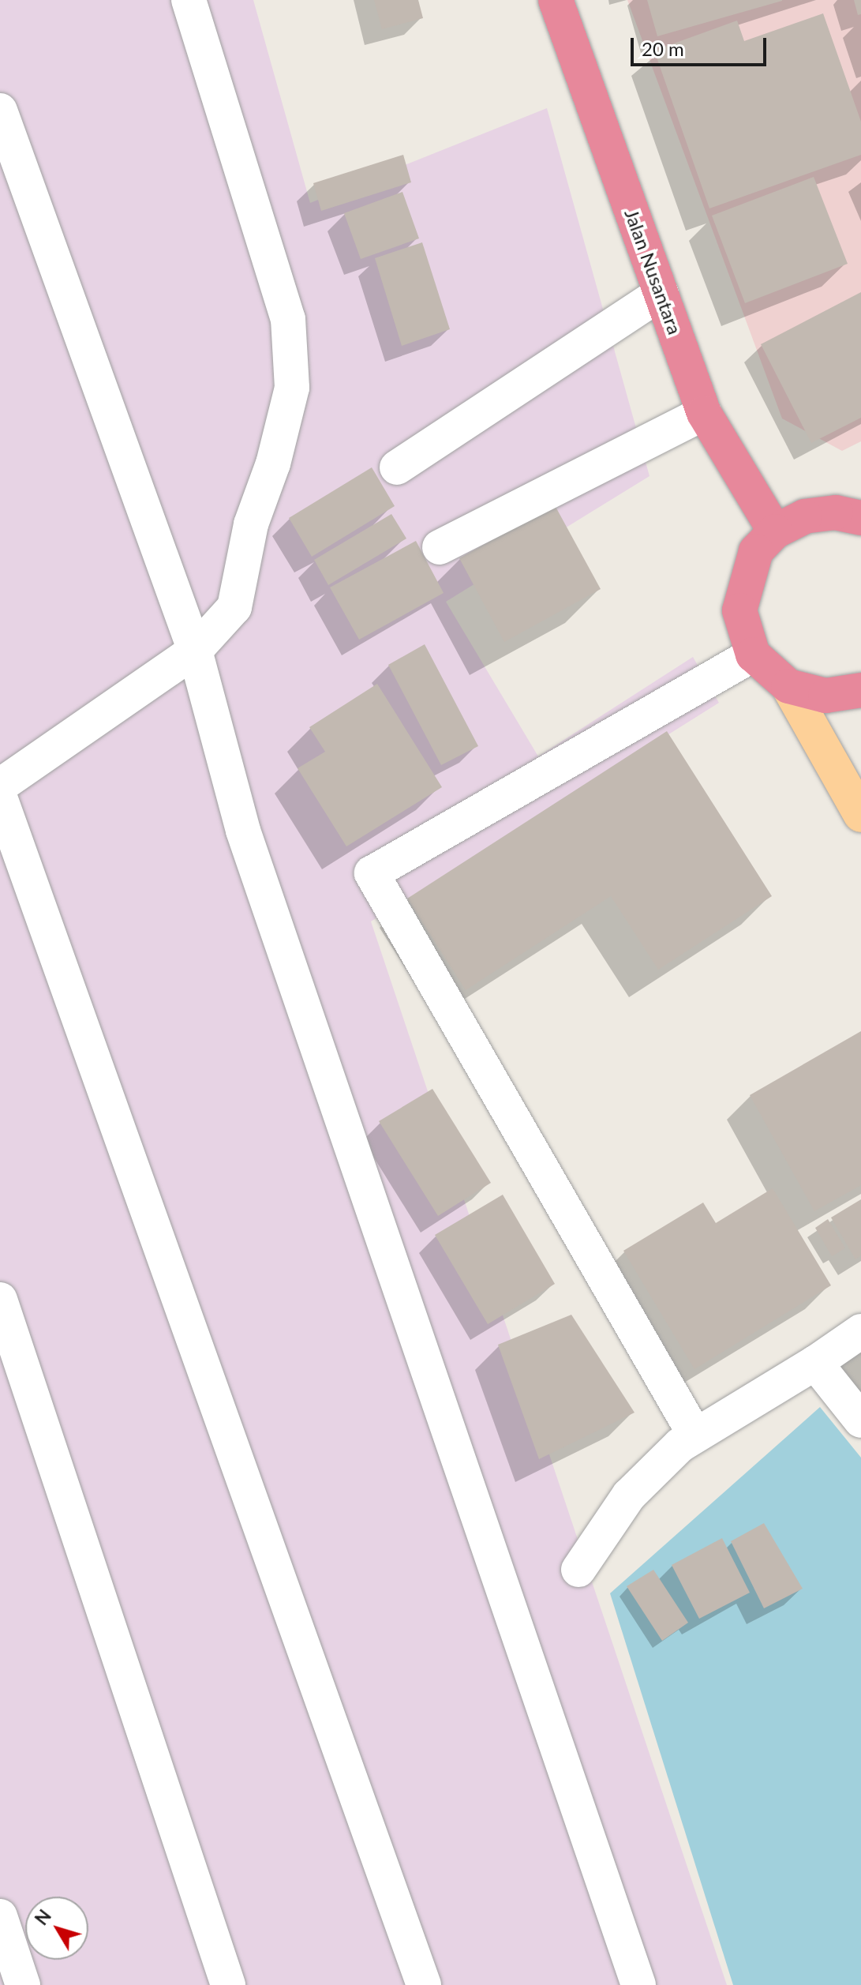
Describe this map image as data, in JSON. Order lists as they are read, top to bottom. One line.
{"streets":{"highway":["Jalan Nusantara"]},"scale_bar":"20 m","north":"top left"}
